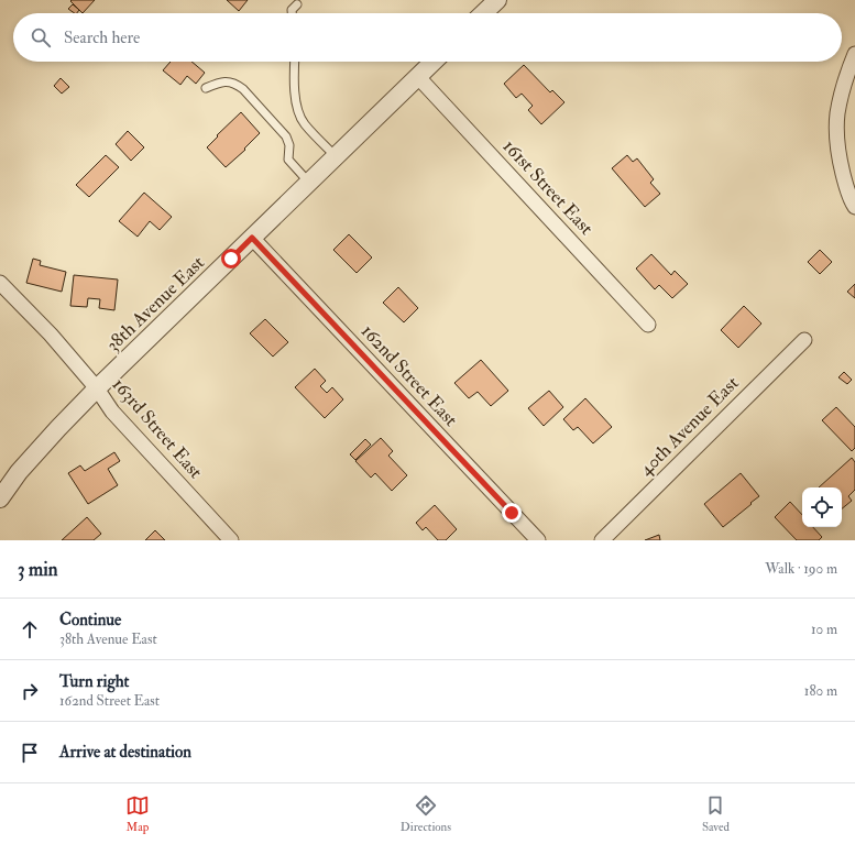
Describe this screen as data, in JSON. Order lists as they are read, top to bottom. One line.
{"streets":{"street":["161st Street East","38th Avenue East","162nd Street East","40th Avenue East","163rd Street East"]},"crossings":[["161st Street East","38th Avenue East"],["38th Avenue East","162nd Street East"],["38th Avenue East","163rd Street East"]],"page":{"search":"Search here","heading":["3 min","Walk · 190 m"],"list":[["Continue","38th Avenue East","10 m"],["Turn right","162nd Street East","180 m"],"Arrive at destination"],"nav":["Map","Directions","Saved"]}}
